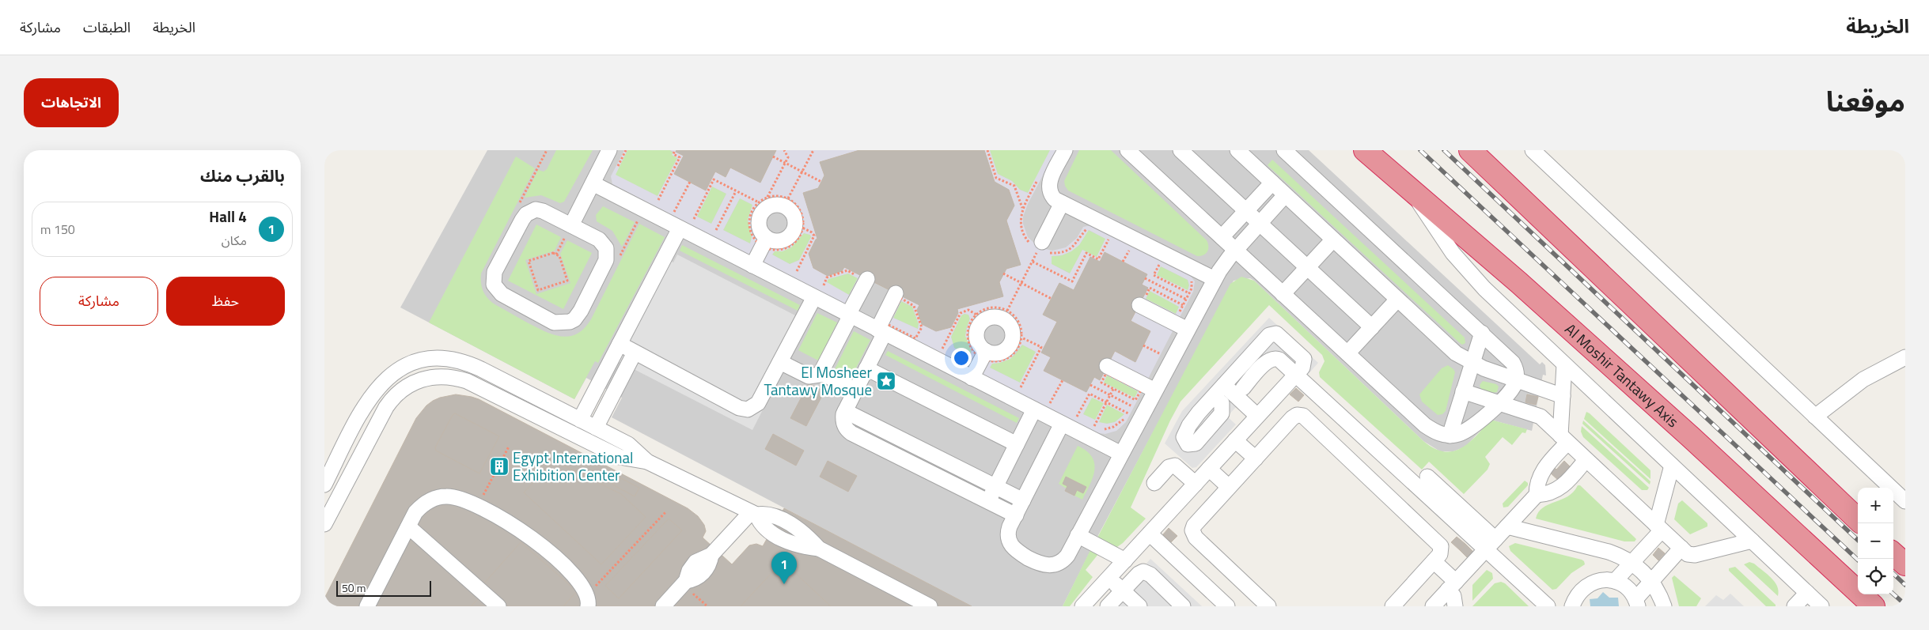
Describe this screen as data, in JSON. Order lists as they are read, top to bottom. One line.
{"streets":{"highway":["Al Moshir Tantawy Axis"]},"places":{"place":["El Mosheer Tantawy Mosque"],"building":["Egypt International Exhibition Center"]},"scale_bar":"50 m","page":{"header":"الخريطة","nav":["الخريطة","الطبقات","مشاركة"],"title":"موقعنا","buttons":["الاتجاهات",["حفظ","مشاركة"]],"heading":"بالقرب منك","list":[{"mark":"1","name":"Hall 4","note":"مكان","value":"150 m"}],"map_buttons":["+","−"],"pins":"1","scale":"50 m"}}
